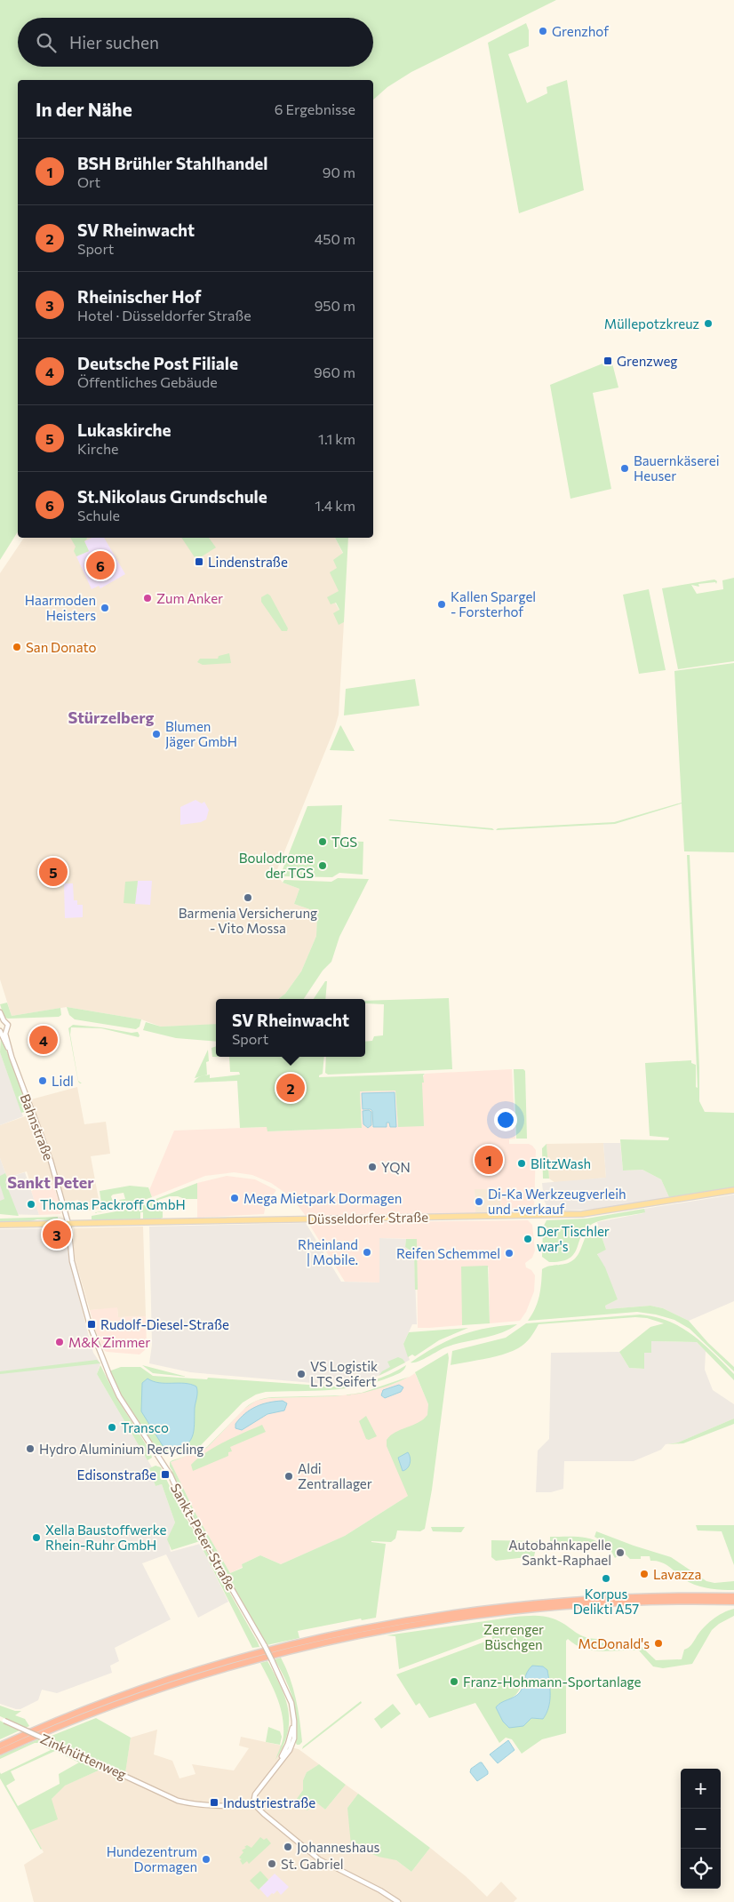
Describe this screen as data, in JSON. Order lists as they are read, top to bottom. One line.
{"streets":{"main road":["Düsseldorfer Straße"],"street":["Bahnstraße","Sankt-Peter-Straße","Zinkhüttenweg"]},"crossings":[["Bahnstraße","Düsseldorfer Straße"],["Bahnstraße","Sankt-Peter-Straße"],["Sankt-Peter-Straße","Zinkhüttenweg"]],"districts":["Stürzelberg","Sankt Peter"],"parks":["Zerrenger Büschgen"],"places":{"other":["Grenzhof","Müllepotzkreuz","Bauernkäserei Heuser","Zum Anker","Kallen Spargel - Forsterhof","Haarmoden Heisters","San Donato","Blumen Jäger GmbH","TGS","Boulodrome der TGS","Barmenia Versicherung - Vito Mossa","Lidl","BlitzWash","YQN","Mega Mietpark Dormagen","Di-Ka Werkzeugverleih und -verkauf","Thomas Packroff GmbH","Der Tischler war's","Rheinland | Mobile.","Reifen Schemmel","M&K Zimmer","VS Logistik LTS Seifert","Transco","Hydro Aluminium Recycling","Aldi Zentrallager","Xella Baustoffwerke Rhein-Ruhr GmbH","Autobahnkapelle Sankt-Raphael","Lavazza","Korpus Delikti A57","McDonald's","Franz-Hohmann-Sportanlage","Johanneshaus","Hundezentrum Dormagen","St. Gabriel"],"transit":["Grenzweg","Lindenstraße","Rudolf-Diesel-Straße","Edisonstraße","Industriestraße"]},"page":{"search":"Hier suchen","heading":["In der Nähe","6 Ergebnisse"],"list":[{"mark":"1","name":"BSH Brühler Stahlhandel","note":"Ort","value":"90 m"},{"mark":"2","name":"SV Rheinwacht","note":"Sport","value":"450 m"},{"mark":"3","name":"Rheinischer Hof","note":"Hotel · Düsseldorfer Straße","value":"950 m"},{"mark":"4","name":"Deutsche Post Filiale","note":"Öffentliches Gebäude","value":"960 m"},{"mark":"5","name":"Lukaskirche","note":"Kirche","value":"1.1 km"},{"mark":"6","name":"St.Nikolaus Grundschule","note":"Schule","value":"1.4 km"}],"pins":["6","5","4","2","1","3"],"popup":["SV Rheinwacht","Sport"],"map_buttons":["+","−"]}}
